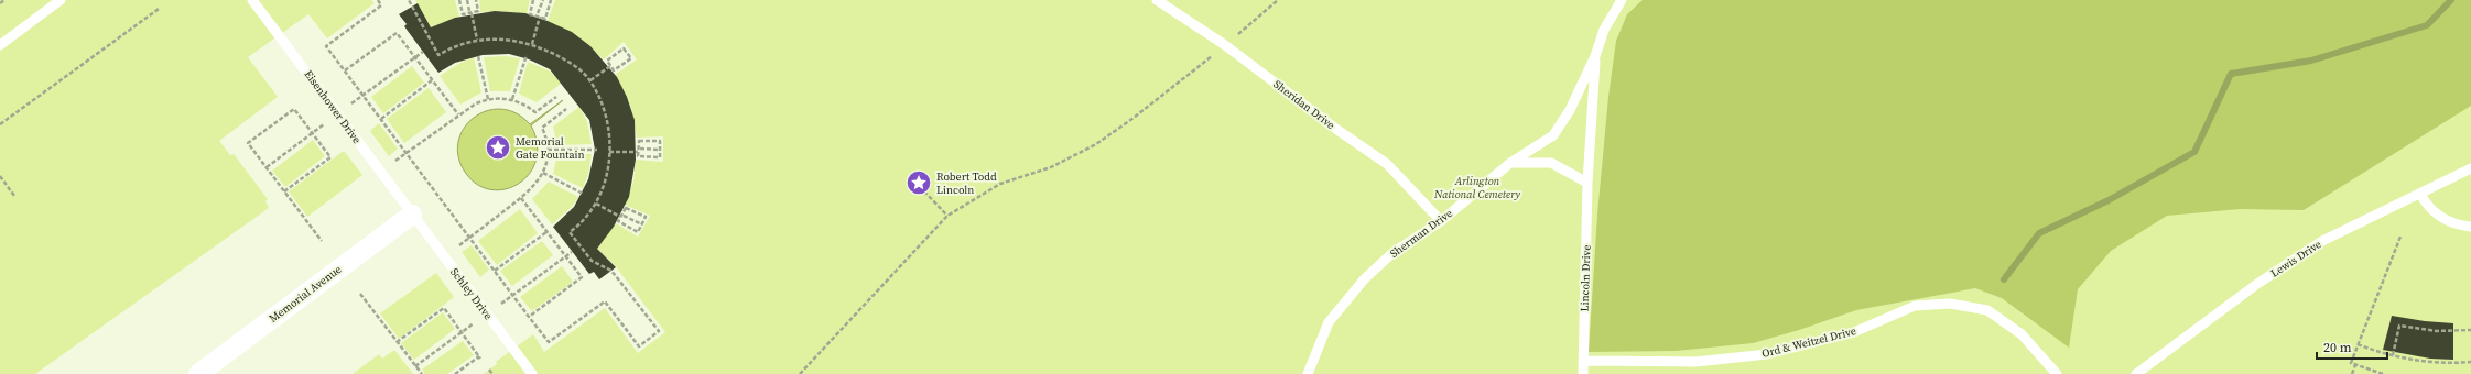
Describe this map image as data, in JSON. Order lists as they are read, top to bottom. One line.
{"streets":{"street":["Memorial Avenue"],"lane":["Sheridan Drive","Eisenhower Drive","Sherman Drive","Lewis Drive","Lincoln Drive","Schley Drive","Ord & Weitzel Drive"]},"crossings":[["Sheridan Drive","Sherman Drive"],["Eisenhower Drive","Memorial Avenue"],["Eisenhower Drive","Schley Drive"],["Sherman Drive","Lincoln Drive"],["Lincoln Drive","Ord & Weitzel Drive"],["Memorial Avenue","Schley Drive"]],"parks":["Arlington National Cemetery"],"places":{"place":["Memorial Gate Fountain","Robert Todd Lincoln"]},"scale_bar":"20 m"}
